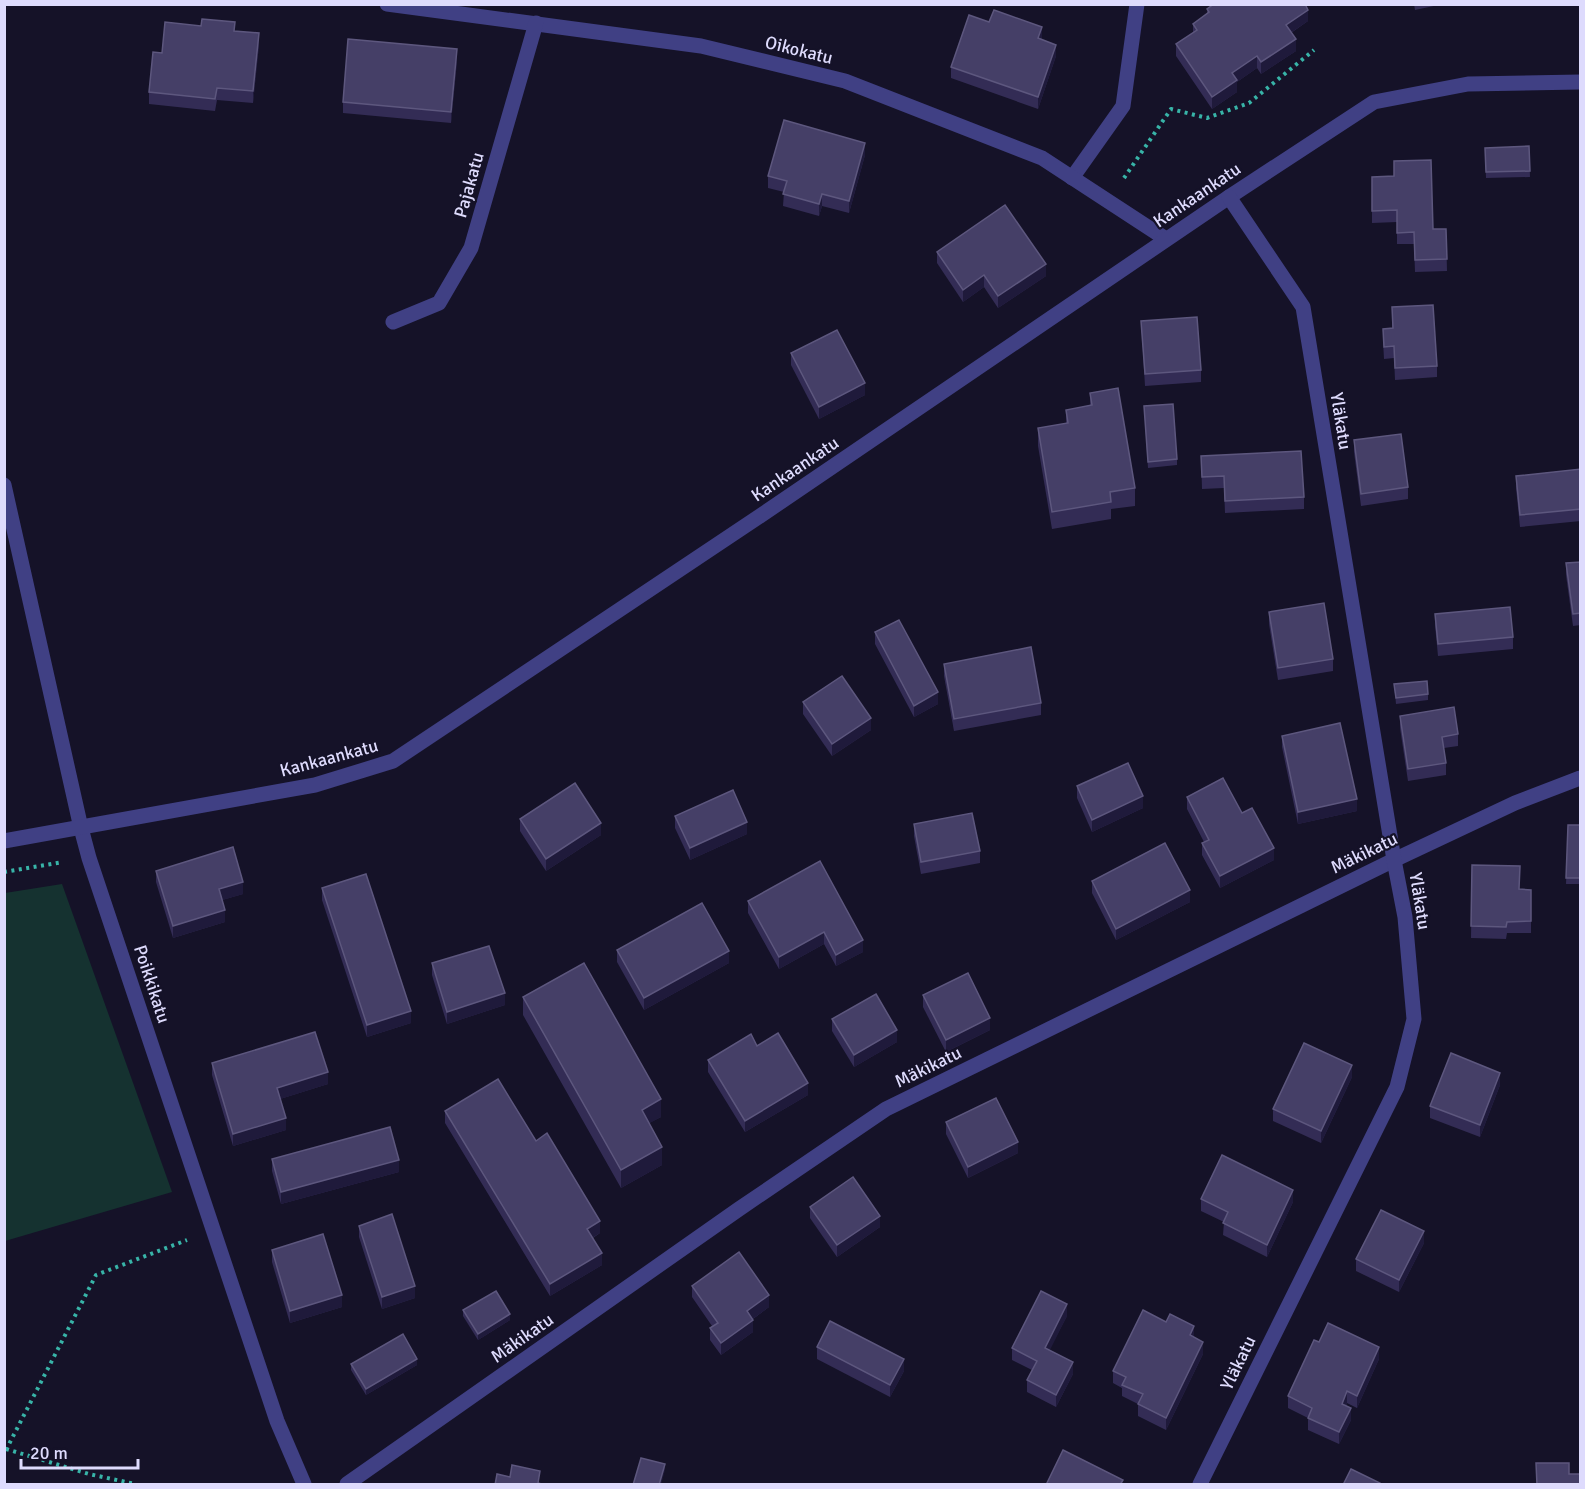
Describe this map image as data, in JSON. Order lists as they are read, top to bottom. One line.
{"streets":{"street":["Oikokatu","Pajakatu","Kankaankatu","Yläkatu","Mäkikatu","Poikkikatu"]},"crossings":[["Oikokatu","Pajakatu"],["Oikokatu","Kankaankatu"],["Kankaankatu","Yläkatu"],["Kankaankatu","Poikkikatu"],["Yläkatu","Mäkikatu"]],"scale_bar":"20 m"}
